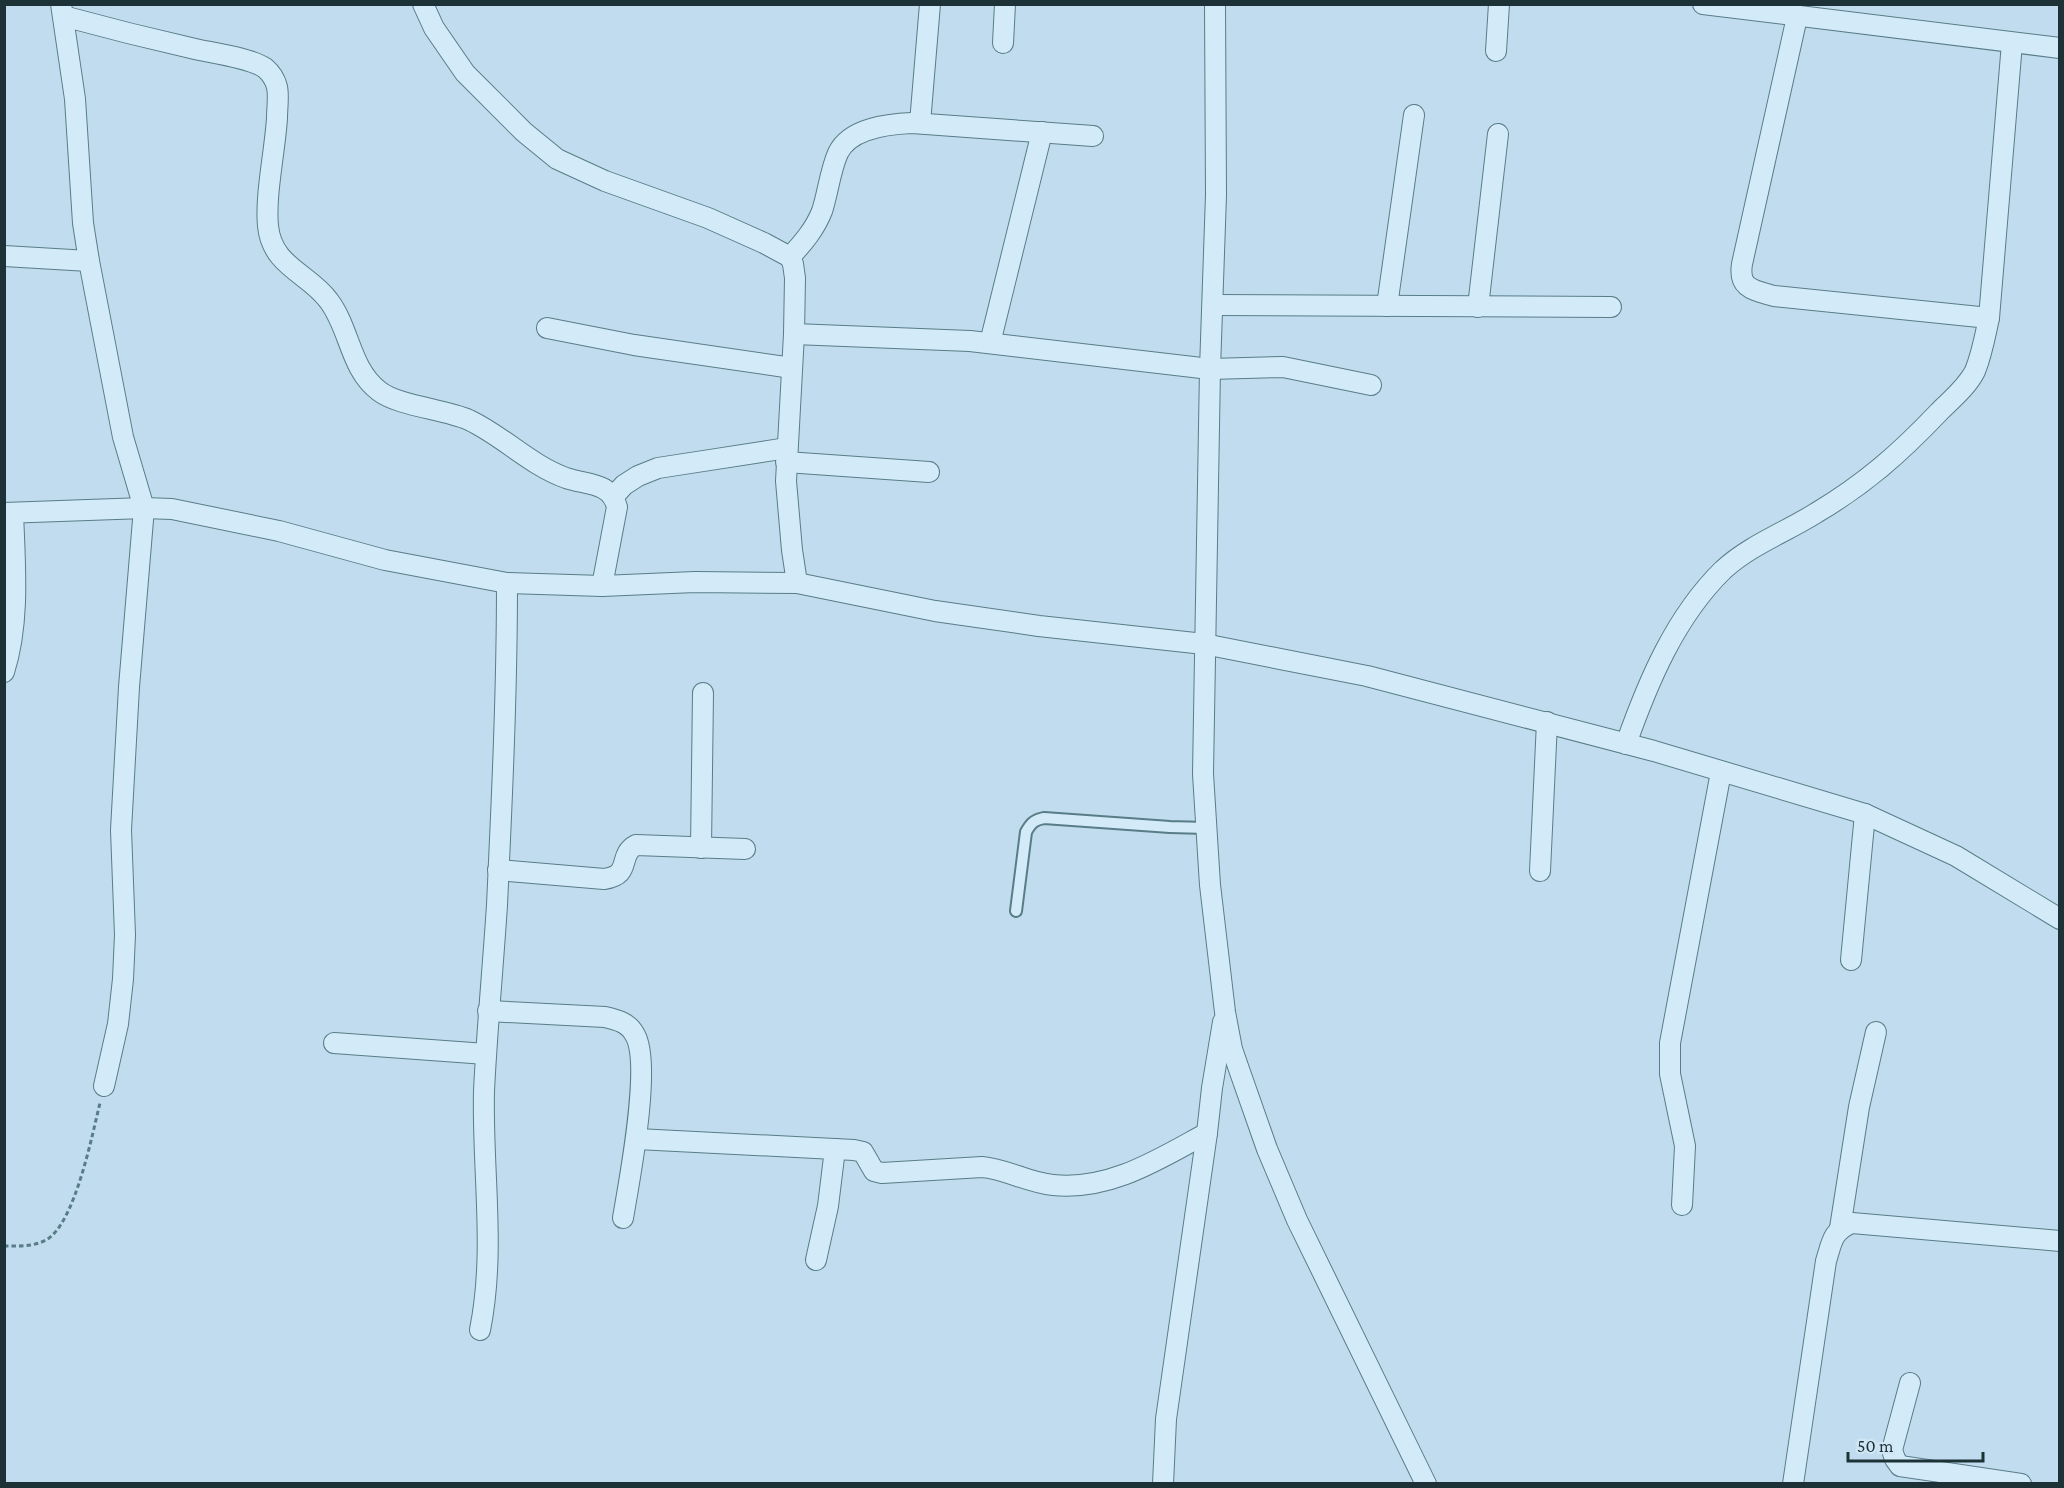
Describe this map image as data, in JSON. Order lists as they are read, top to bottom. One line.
{"scale_bar":"50 m"}
